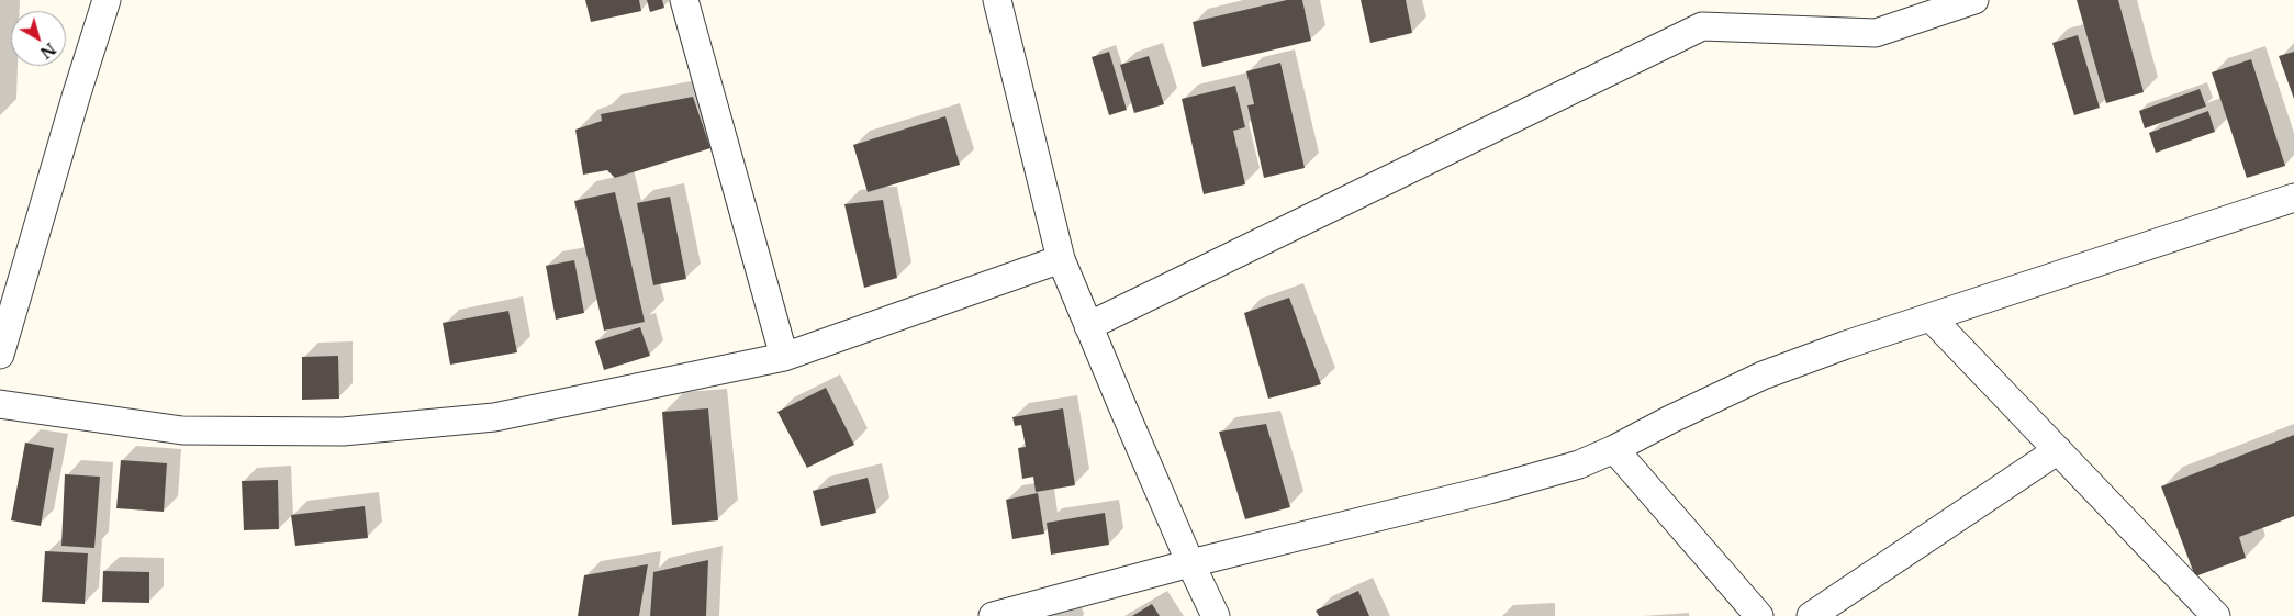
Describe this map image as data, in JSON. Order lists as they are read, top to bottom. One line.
{"north":"bottom right"}
